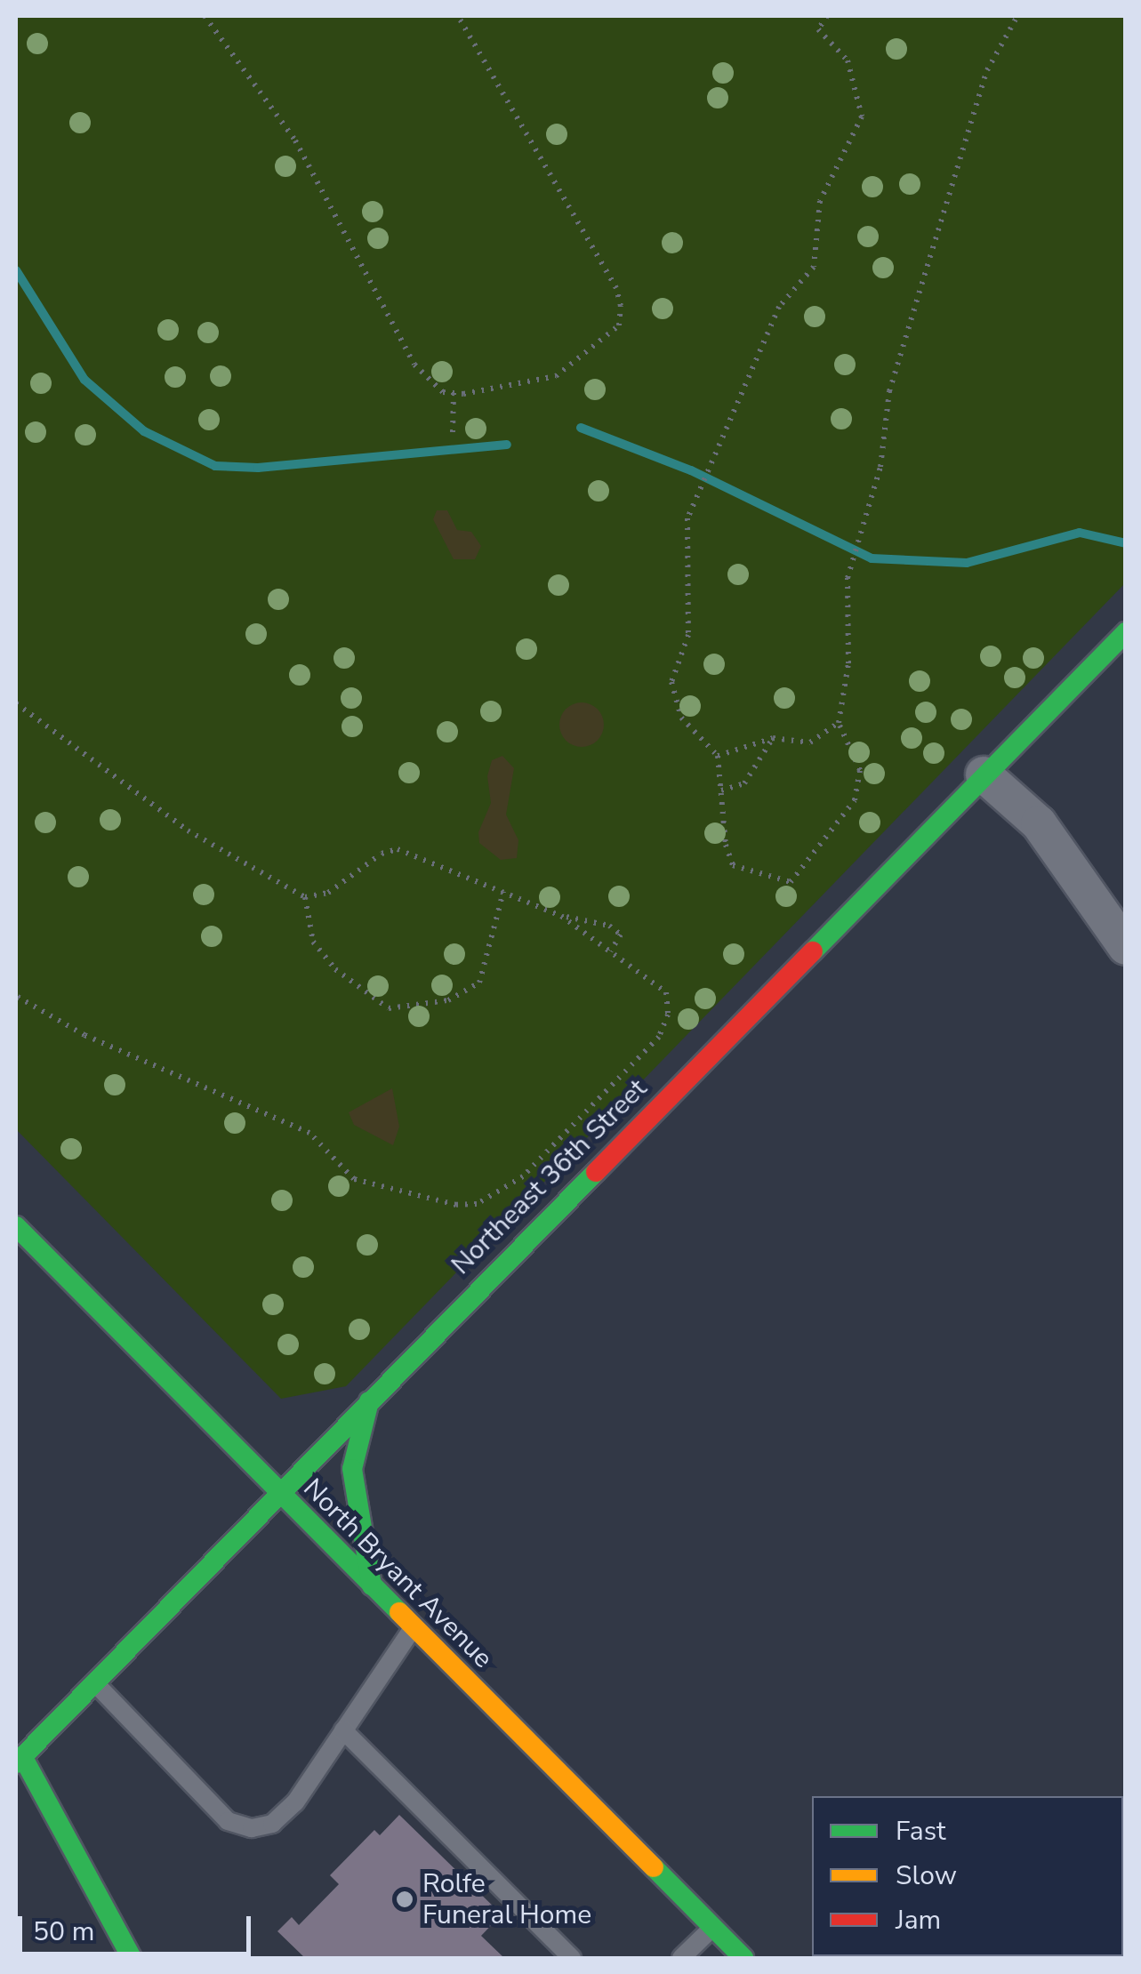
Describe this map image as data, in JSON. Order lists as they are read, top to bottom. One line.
{"streets":{"main road":["Northeast 36th Street","North Bryant Avenue"]},"crossings":[["Northeast 36th Street","North Bryant Avenue"]],"places":["Rolfe Funeral Home"],"legend":["Fast","Slow","Jam"],"scale_bar":"50 m"}
